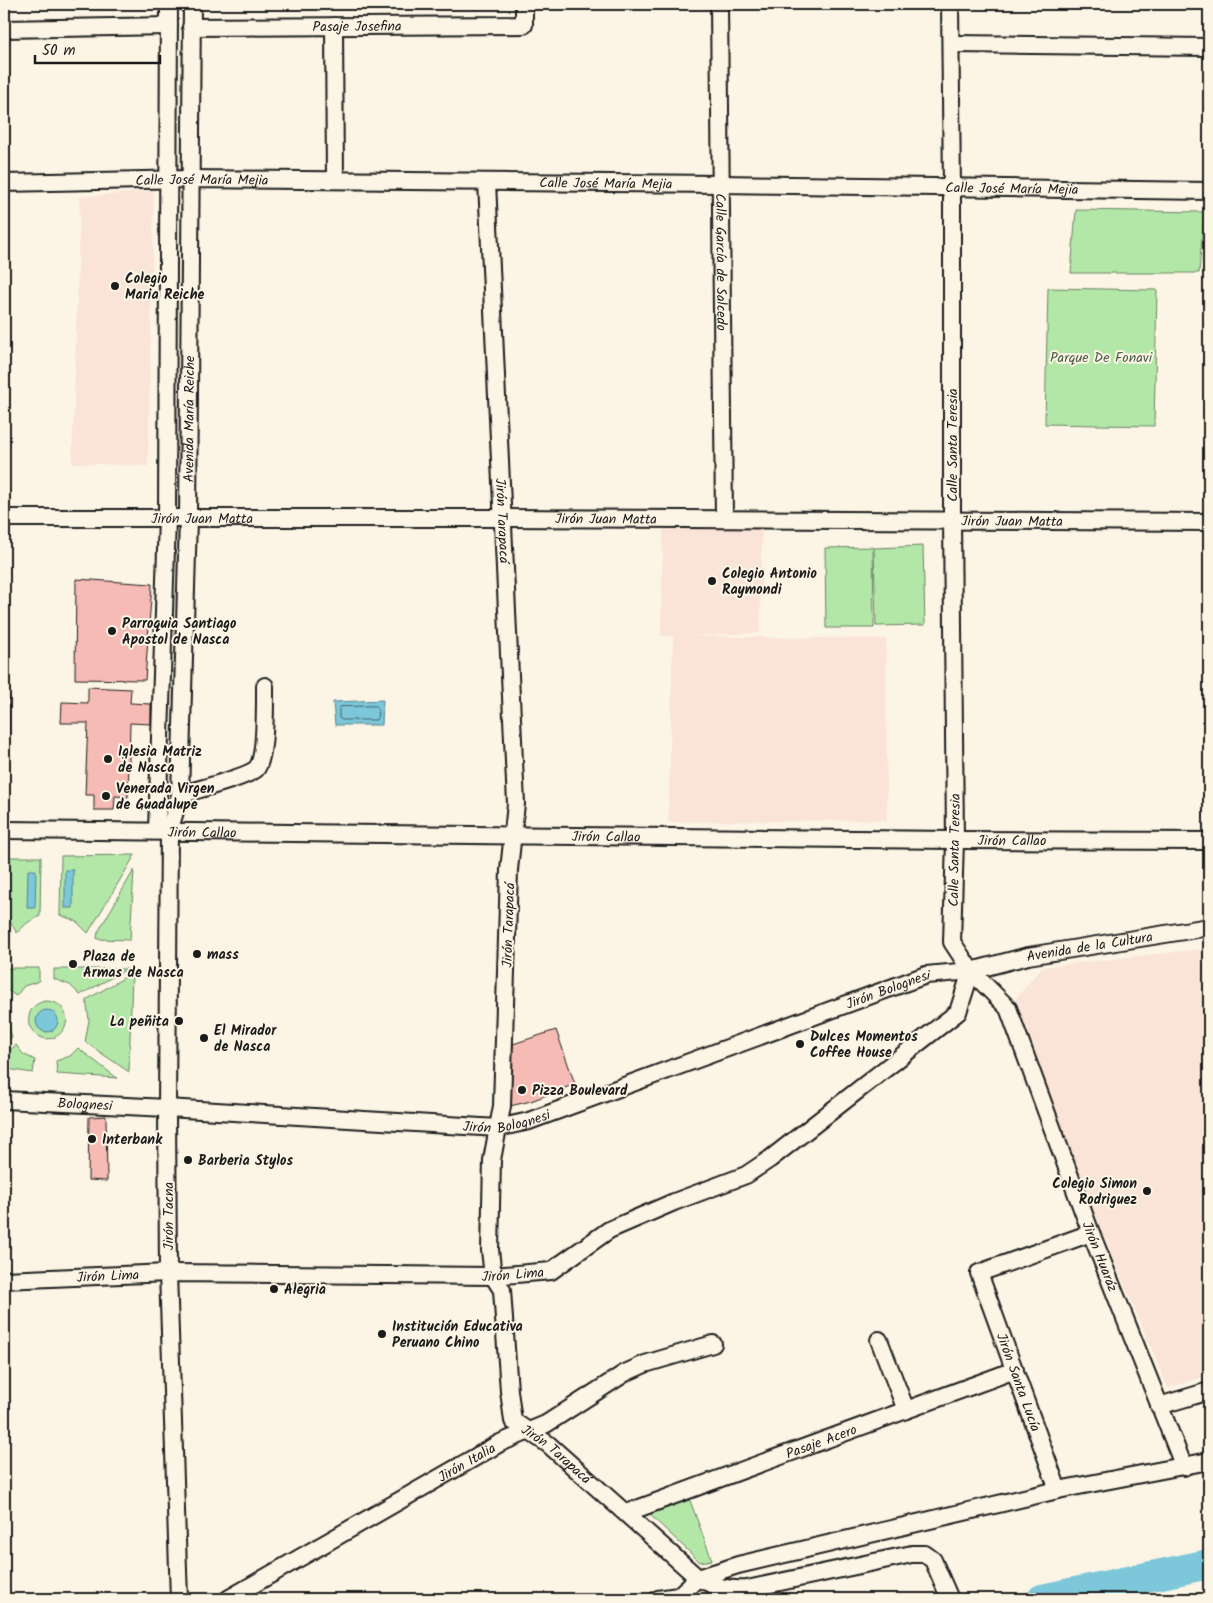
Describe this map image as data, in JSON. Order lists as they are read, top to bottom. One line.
{"streets":{"street":["Pasaje Josefina","Calle José María Mejia","Calle García de Salcedo","Avenida María Reiche","Calle Santa Teresia","Jirón Juan Matta","Jirón Tarapacá","Jirón Callao","Avenida de la Cultura","Jirón Bolognesi","Bolognesi","Jirón Tacna","Jirón Huaráz","Jirón Lima","Jirón Santa Lucía","Pasaje Acero","Jirón Italia"]},"crossings":[["Pasaje Josefina","Avenida María Reiche"],["Calle José María Mejia","Calle García de Salcedo"],["Calle José María Mejia","Avenida María Reiche"],["Calle José María Mejia","Calle Santa Teresia"],["Calle José María Mejia","Jirón Tarapacá"],["Calle García de Salcedo","Jirón Juan Matta"],["Avenida María Reiche","Jirón Juan Matta"],["Avenida María Reiche","Jirón Callao"],["Avenida María Reiche","Jirón Tacna"],["Calle Santa Teresia","Jirón Juan Matta"],["Calle Santa Teresia","Jirón Callao"],["Calle Santa Teresia","Avenida de la Cultura"],["Calle Santa Teresia","Jirón Bolognesi"],["Calle Santa Teresia","Jirón Huaráz"],["Calle Santa Teresia","Jirón Lima"],["Jirón Juan Matta","Jirón Tarapacá"],["Jirón Tarapacá","Jirón Callao"],["Jirón Tarapacá","Jirón Bolognesi"],["Jirón Tarapacá","Jirón Lima"],["Jirón Tarapacá","Pasaje Acero"],["Jirón Tarapacá","Jirón Italia"],["Jirón Callao","Jirón Tacna"],["Avenida de la Cultura","Jirón Bolognesi"],["Avenida de la Cultura","Jirón Huaráz"],["Avenida de la Cultura","Jirón Lima"],["Jirón Bolognesi","Bolognesi"],["Jirón Bolognesi","Jirón Tacna"],["Jirón Bolognesi","Jirón Huaráz"],["Jirón Bolognesi","Jirón Lima"],["Bolognesi","Jirón Tacna"],["Jirón Tacna","Jirón Lima"],["Jirón Huaráz","Jirón Lima"],["Jirón Huaráz","Jirón Santa Lucía"],["Jirón Santa Lucía","Pasaje Acero"]],"parks":["Parque De Fonavi"],"places":["Colegio Maria Reiche","Colegio Antonio Raymondi","Parroquia Santiago Apostol de Nasca","Iglesia Matriz de Nasca","Venerada Virgen de Guadalupe","mass","Plaza de Armas de Nasca","La peñita","El Mirador de Nasca","Dulces Momentos Coffee House","Pizza Boulevard","Interbank","Barberia Stylos","Colegio Simon Rodriguez","Alegria","Institución Educativa Peruano Chino"],"scale_bar":"50 m"}
